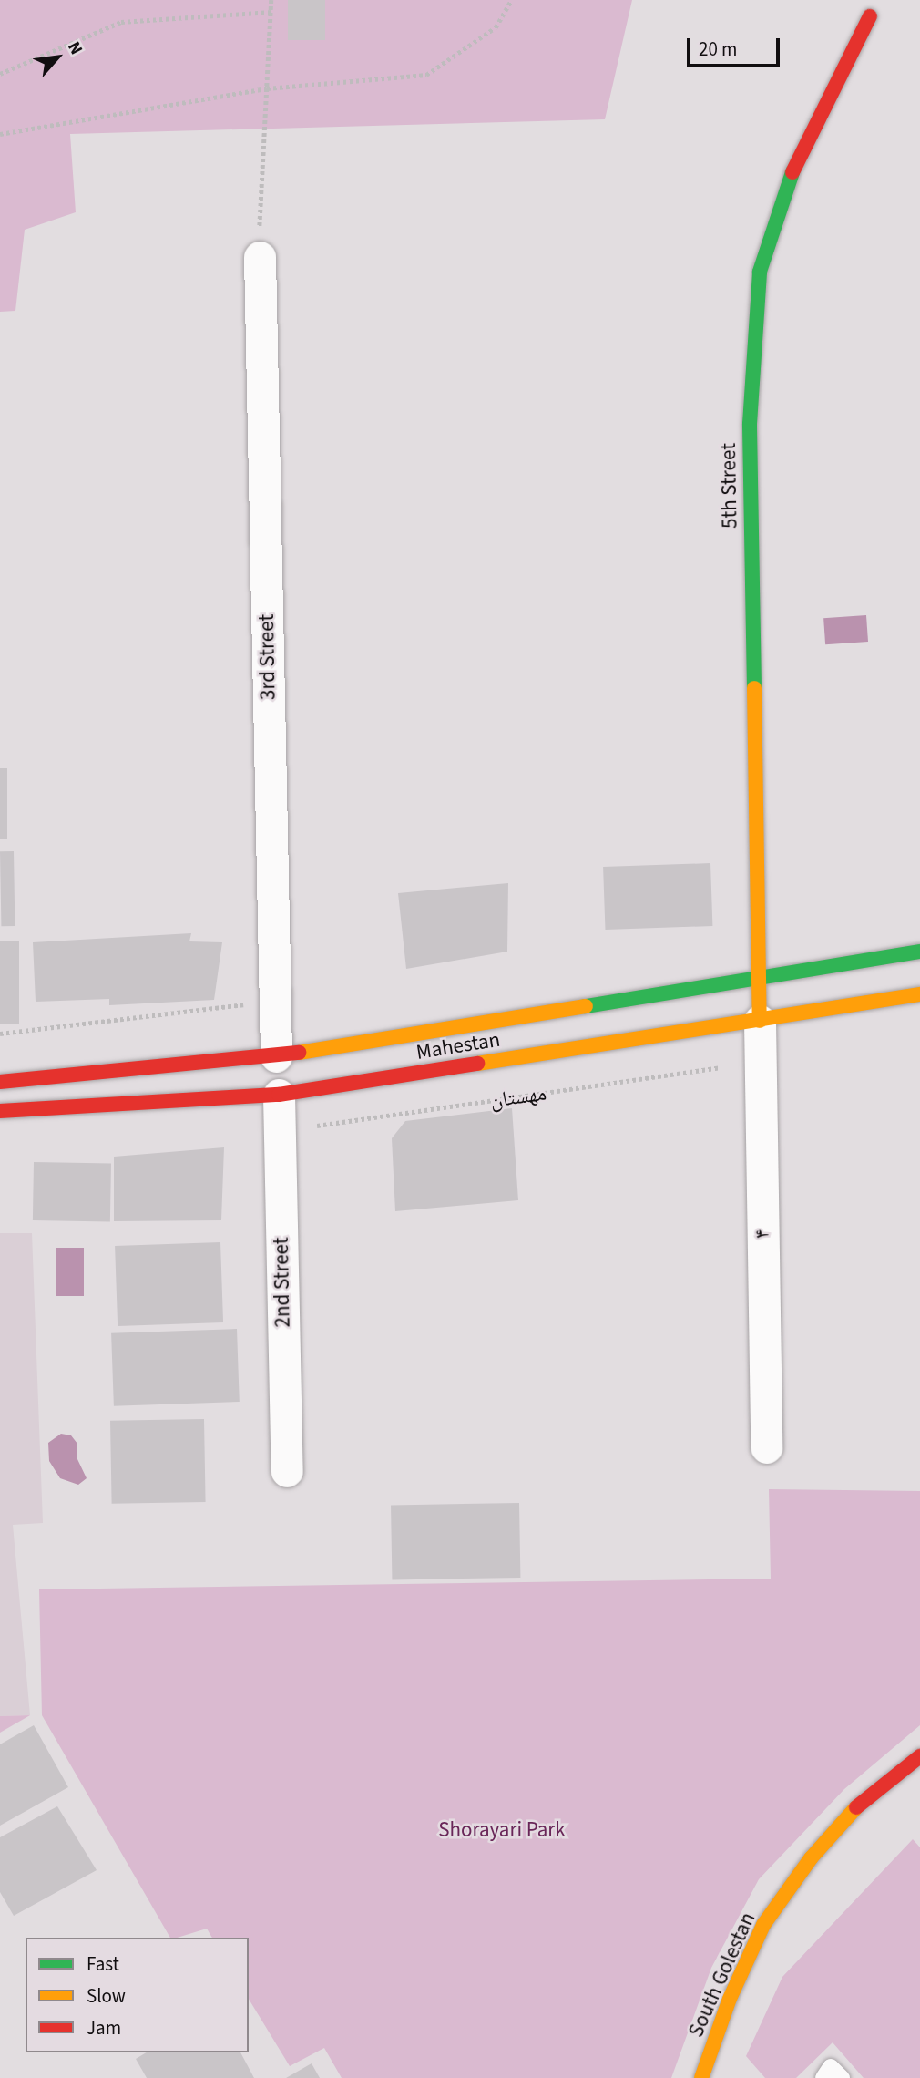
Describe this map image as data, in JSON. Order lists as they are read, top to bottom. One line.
{"streets":{"street":["5th Street","3rd Street","Mahestan","۴","2nd Street","South Golestan"],"path":["مهستان"]},"crossings":[["5th Street","Mahestan"],["5th Street","۴"],["3rd Street","Mahestan"],["3rd Street","2nd Street"],["Mahestan","۴"],["Mahestan","2nd Street"]],"parks":["Shorayari Park"],"legend":["Fast","Slow","Jam"],"scale_bar":"20 m","north":"top right"}
